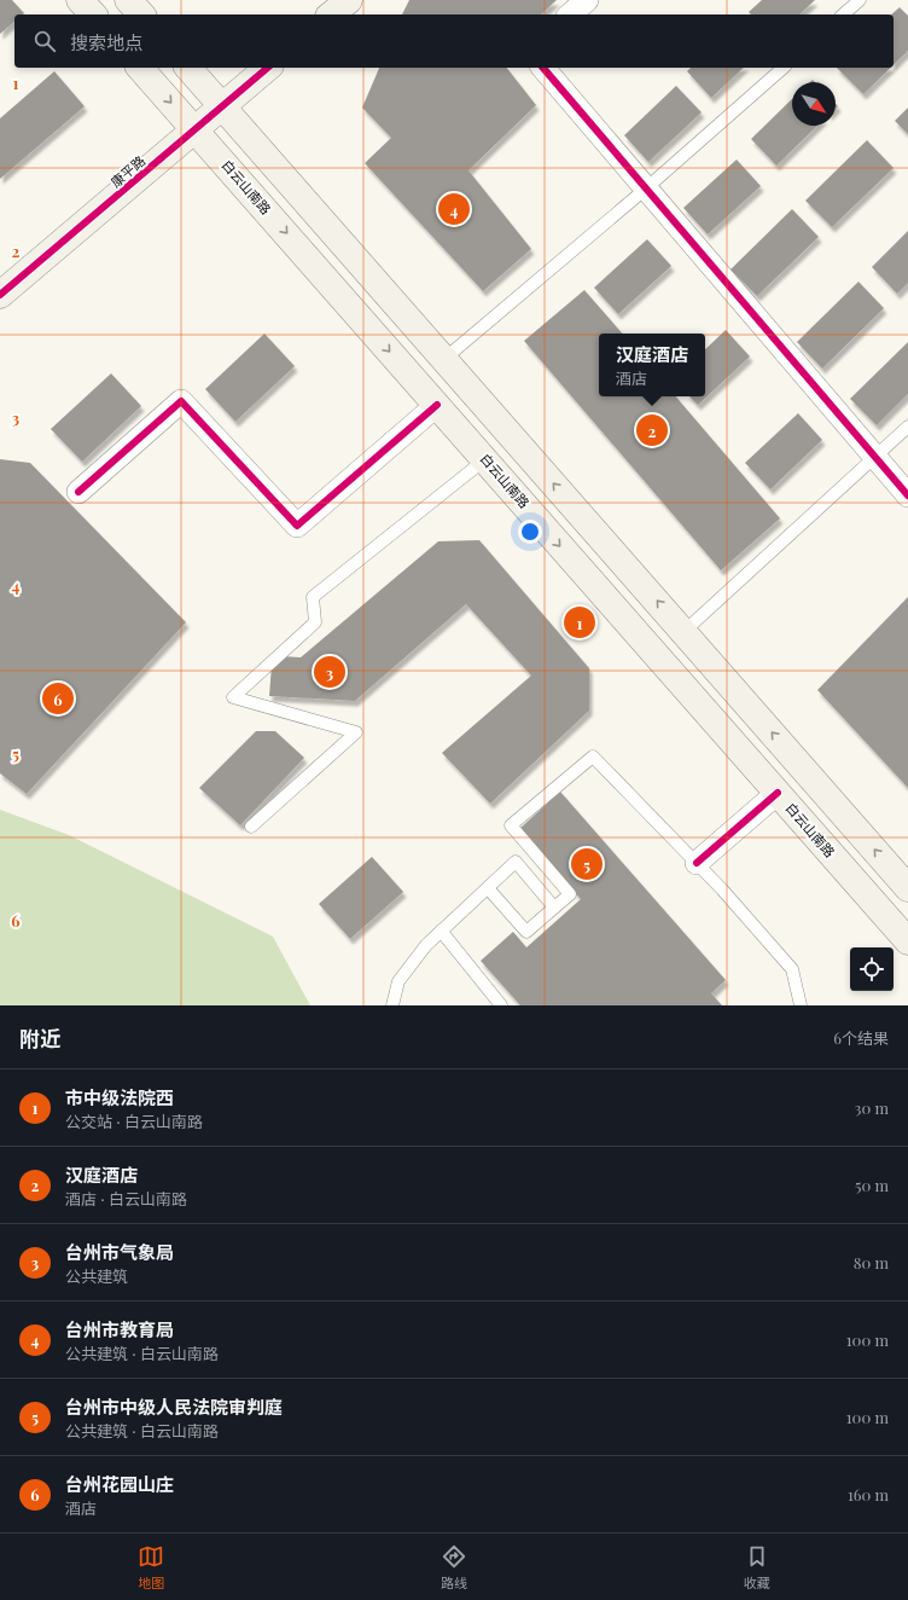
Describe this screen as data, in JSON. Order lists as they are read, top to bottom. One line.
{"streets":{"main road":["康平路","白云山南路"]},"crossings":[["康平路","白云山南路"]],"north":"bottom right","page":{"search":"搜索地点","pins":["4","2","1","3","6","5"],"popup":["汉庭酒店","酒店"],"heading":["附近","6个结果"],"list":[{"mark":"1","name":"市中级法院西","note":"公交站 · 白云山南路","value":"30 m"},{"mark":"2","name":"汉庭酒店","note":"酒店 · 白云山南路","value":"50 m"},{"mark":"3","name":"台州市气象局","note":"公共建筑","value":"80 m"},{"mark":"4","name":"台州市教育局","note":"公共建筑 · 白云山南路","value":"100 m"},{"mark":"5","name":"台州市中级人民法院审判庭","note":"公共建筑 · 白云山南路","value":"100 m"},{"mark":"6","name":"台州花园山庄","note":"酒店","value":"160 m"}],"nav":["地图","路线","收藏"]},"grid":{"rows":["1","2","3","4","5","6"]}}
